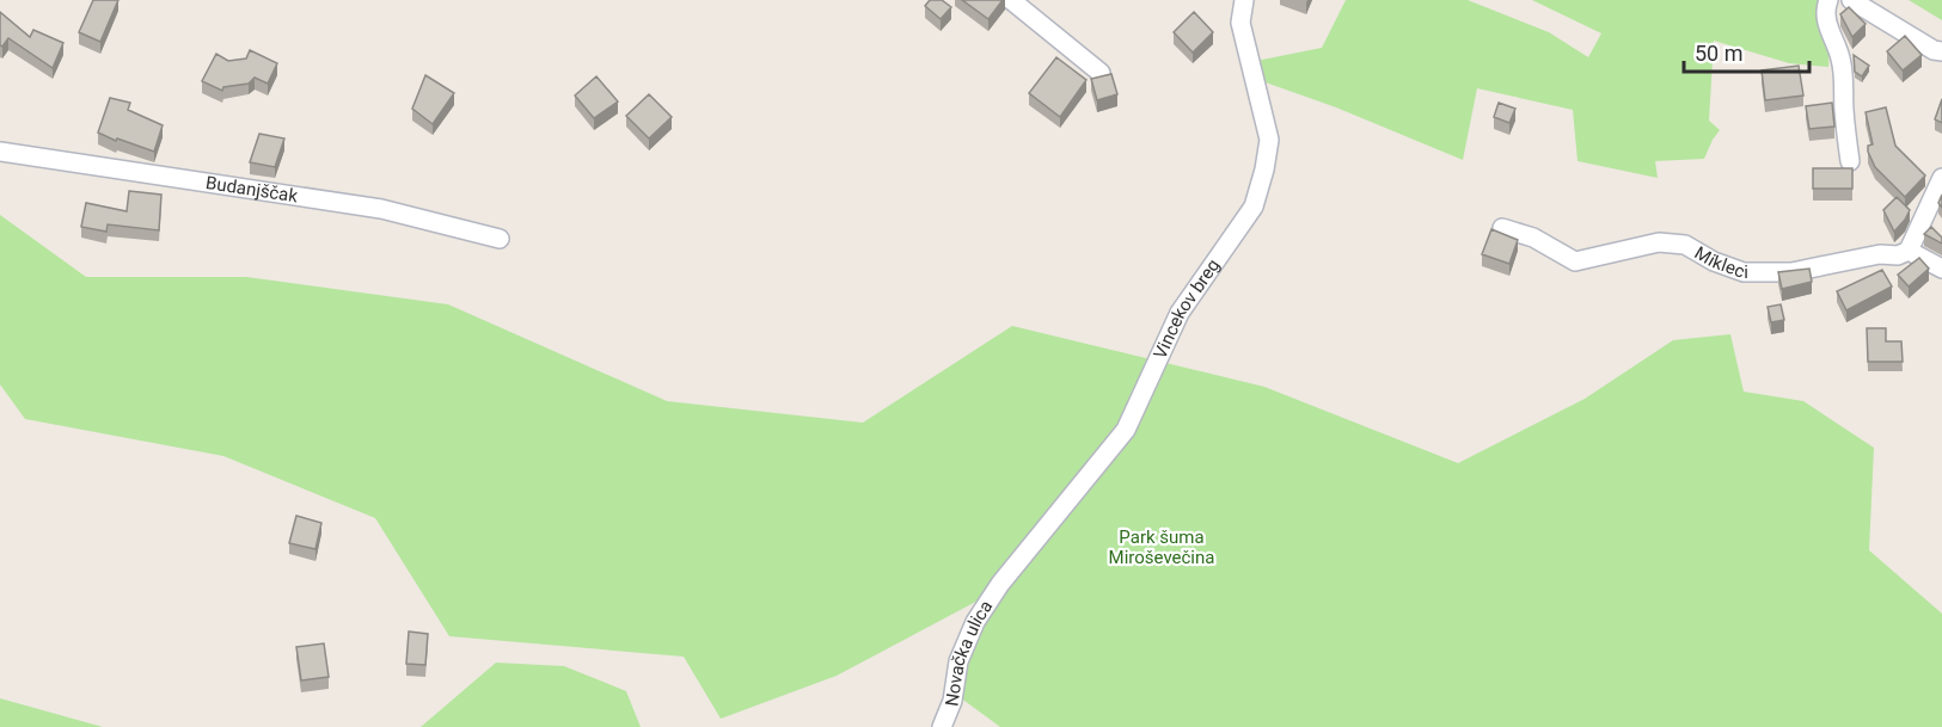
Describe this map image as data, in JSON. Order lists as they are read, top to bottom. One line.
{"streets":{"street":["Budanjščak","Mikleci","Vincekov breg","Novačka ulica"]},"crossings":[["Vincekov breg","Novačka ulica"]],"parks":["Park šuma Miroševečina"],"scale_bar":"50 m"}
